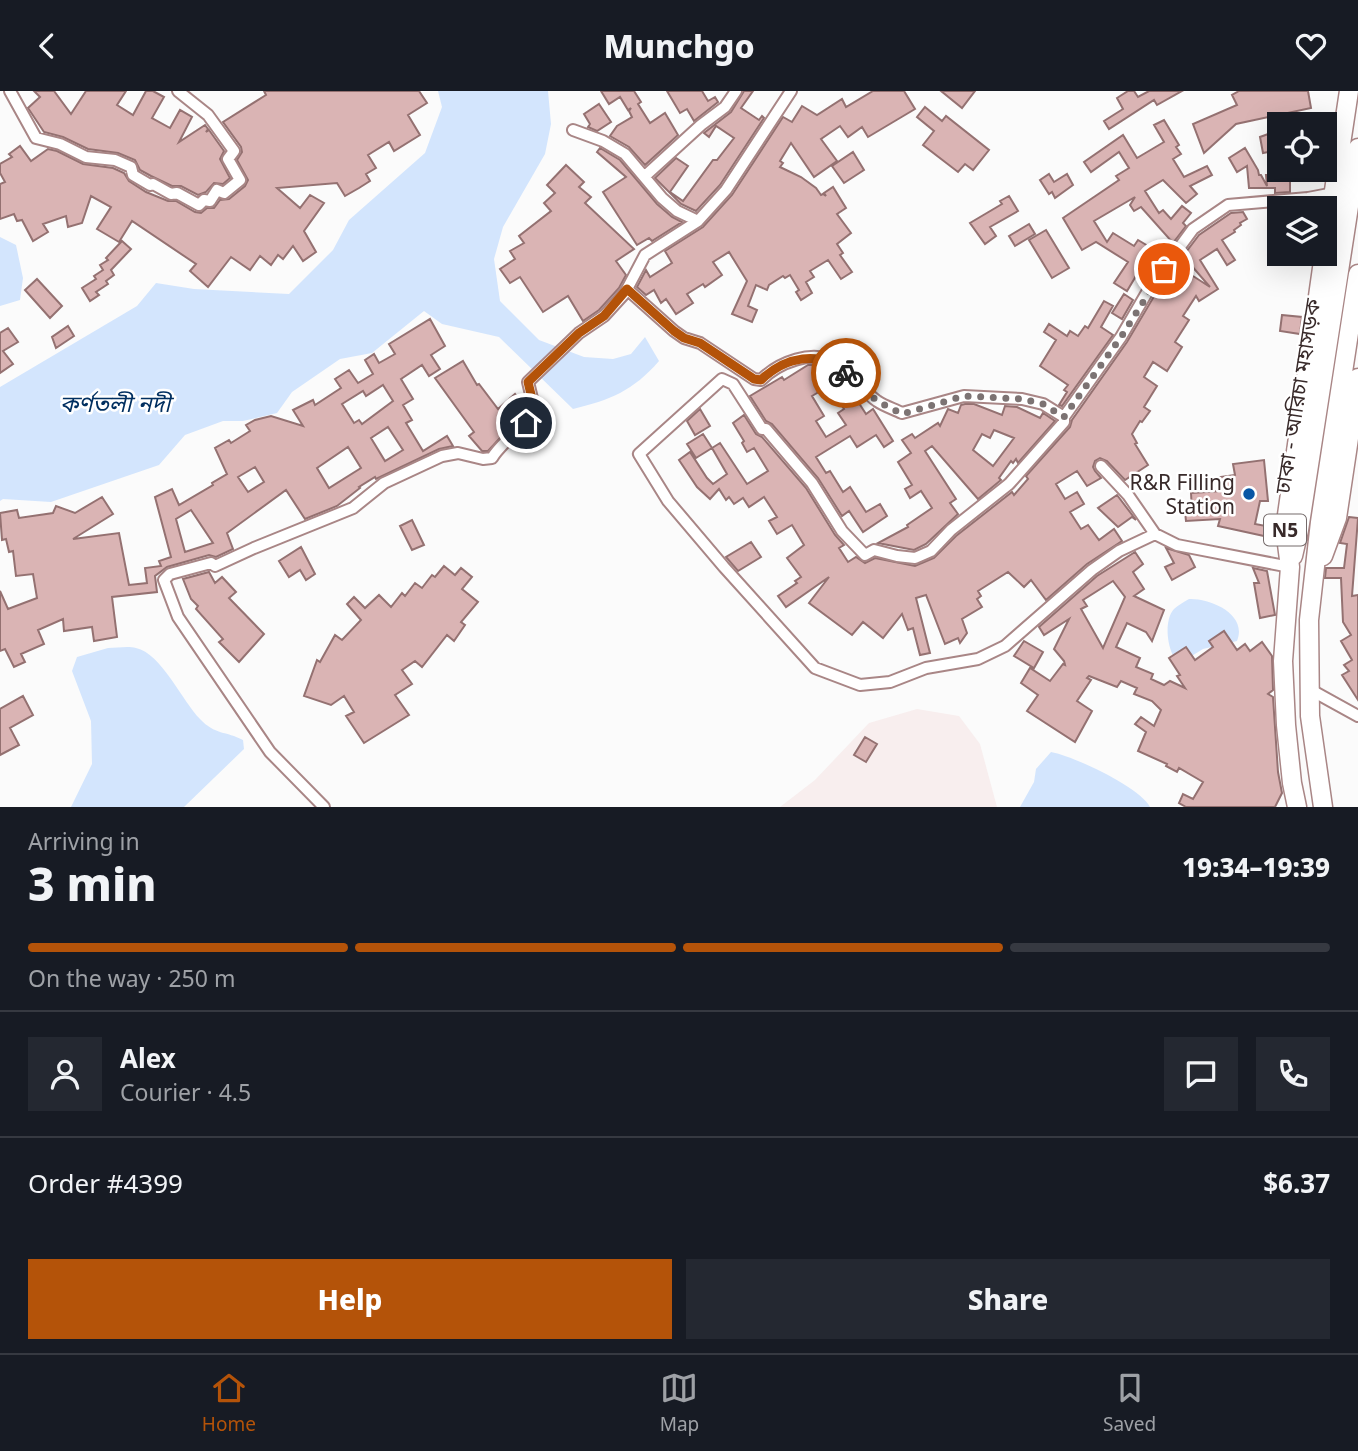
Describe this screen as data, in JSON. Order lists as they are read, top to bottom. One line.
{"streets":{"highway":["ঢাকা - আরিচা মহাসড়ক","N5"]},"water":["কর্ণতলী নদী"],"places":["R&R Filling Station"],"page":{"header":"Munchgo","heading":["3 min","Arriving in","19:34–19:39"],"panel":["Alex","Courier · 4.5","Order #4399","$6.37"],"bar":"On the way · 250 m","buttons":["Help","Share"],"tabs":["Home","Map","Saved"]}}
